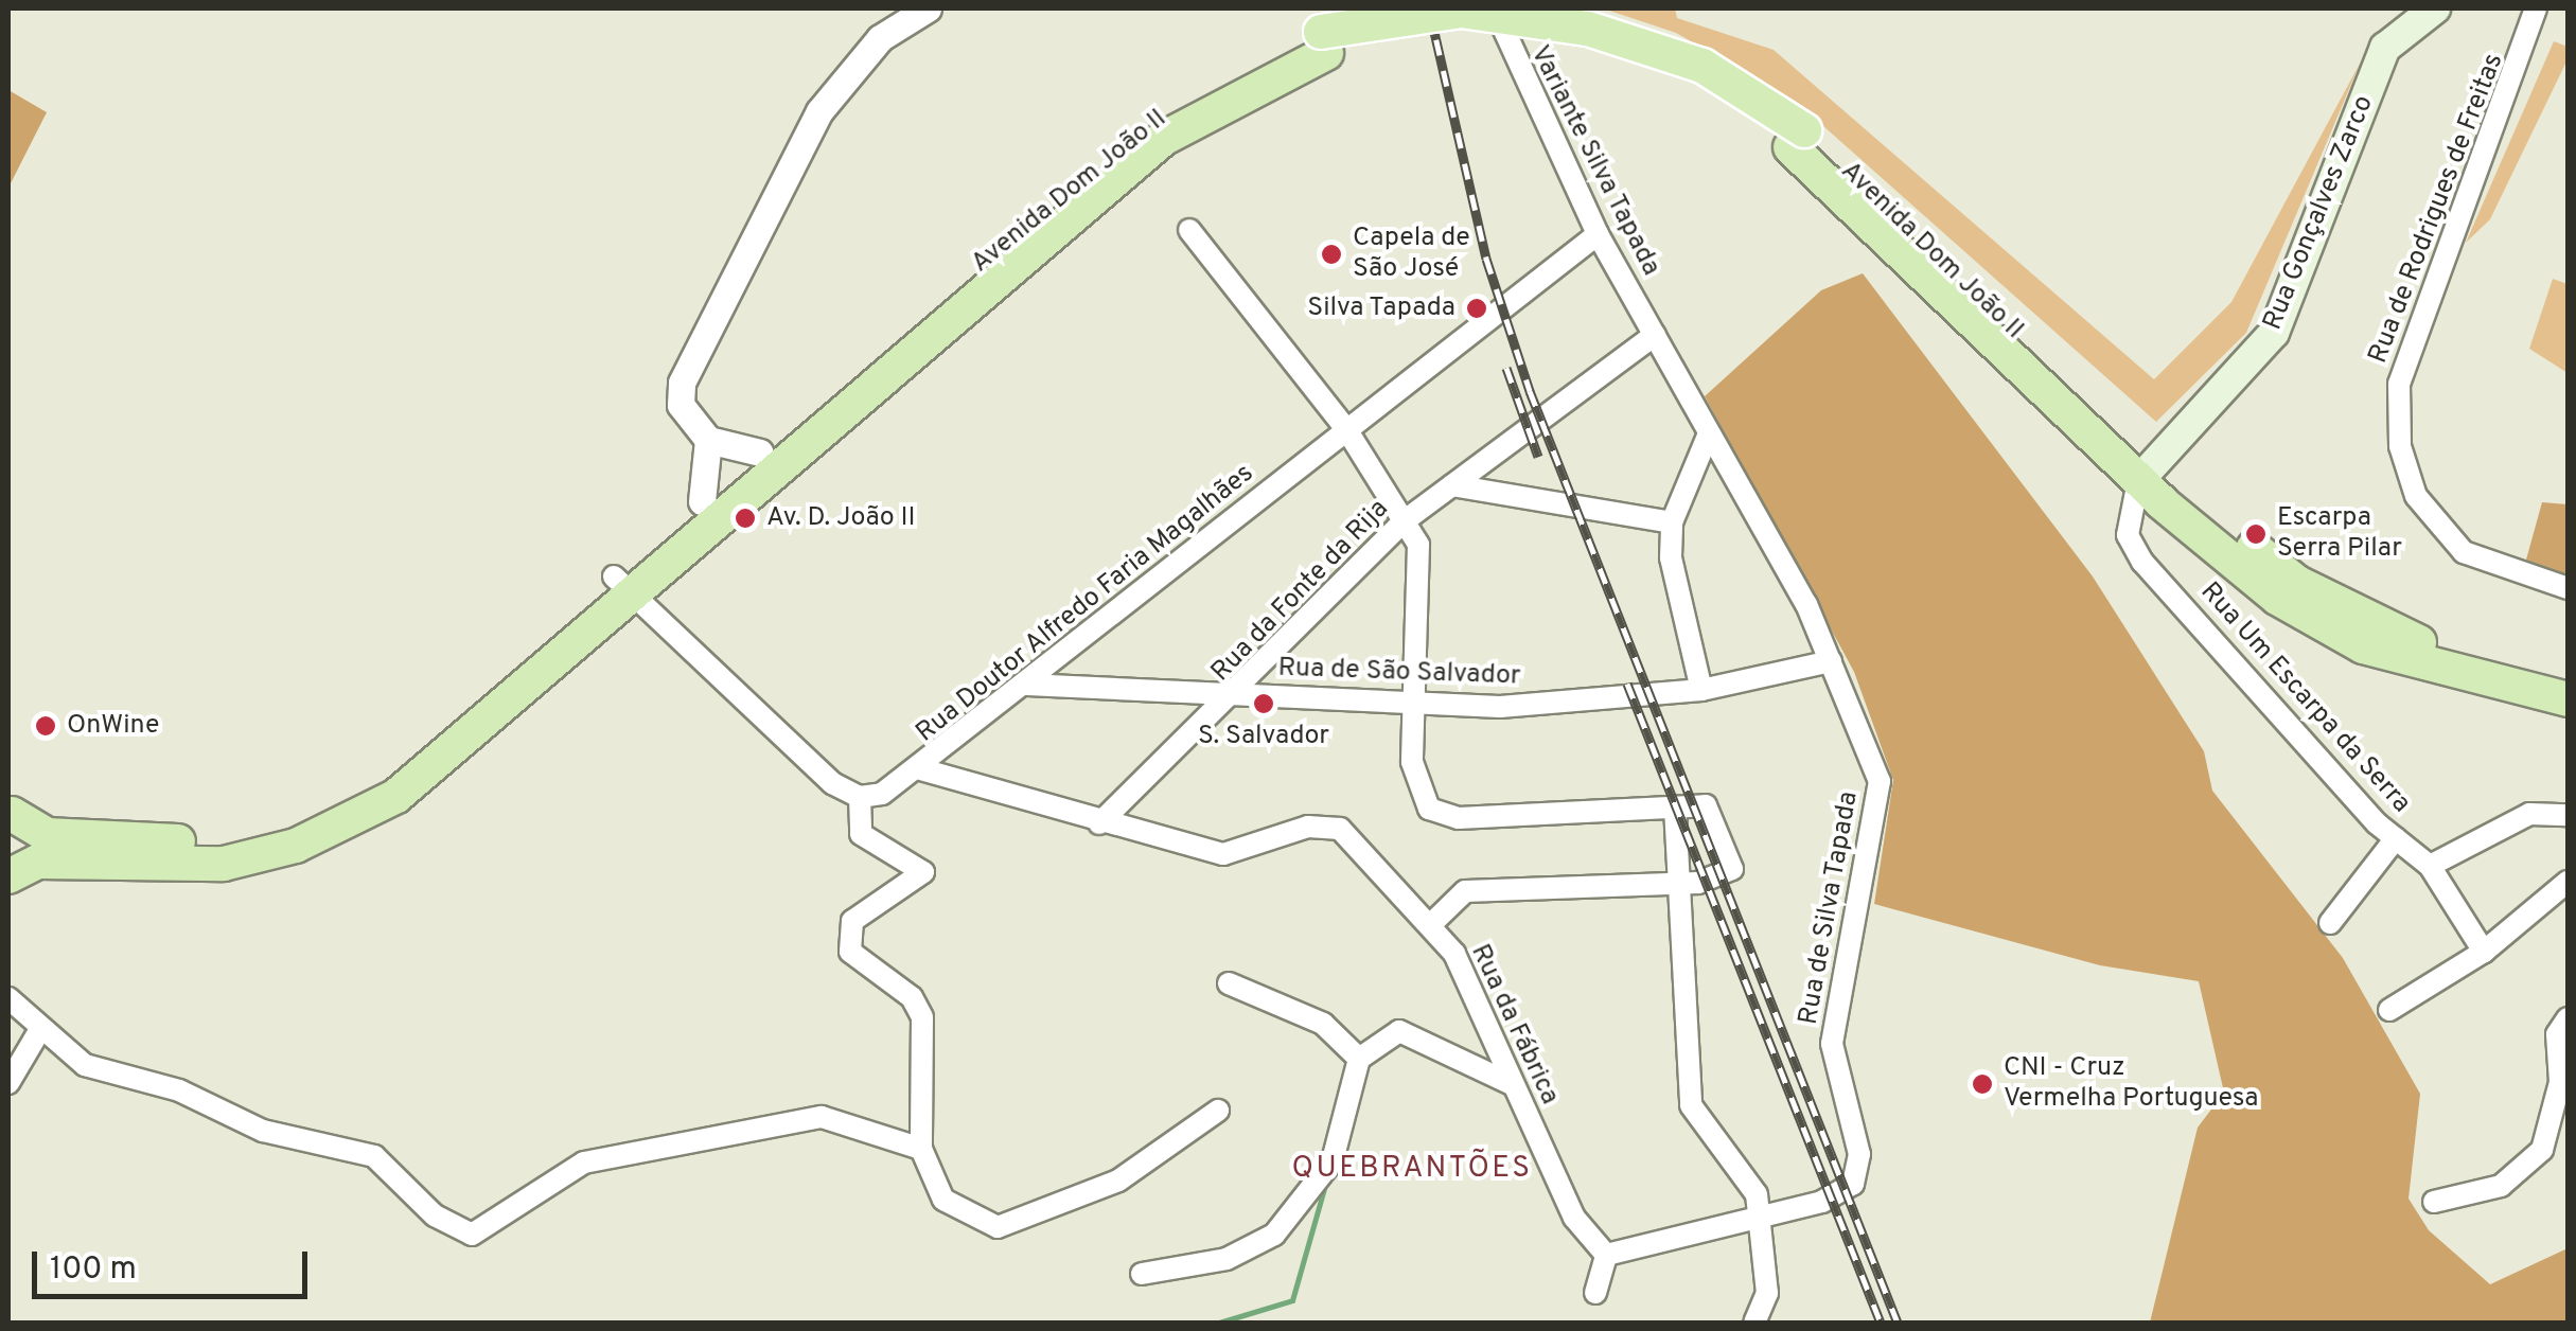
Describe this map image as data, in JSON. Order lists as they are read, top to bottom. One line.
{"streets":{"main road":["Avenida Dom João II","Rua Gonçalves Zarco"],"street":["Variante Silva Tapada","Rua de Rodrigues de Freitas","Rua da Fonte da Rija","Rua Doutor Alfredo Faria Magalhães","Rua de São Salvador","Rua Um Escarpa da Serra","Rua de Silva Tapada","Rua da Fábrica"]},"crossings":[["Variante Silva Tapada","Rua da Fonte da Rija"],["Variante Silva Tapada","Rua Doutor Alfredo Faria Magalhães"],["Variante Silva Tapada","Rua de Silva Tapada"],["Avenida Dom João II","Rua Gonçalves Zarco"],["Avenida Dom João II","Rua Um Escarpa da Serra"],["Rua Gonçalves Zarco","Rua Um Escarpa da Serra"],["Rua da Fonte da Rija","Rua de São Salvador"],["Rua da Fonte da Rija","Rua de Silva Tapada"],["Rua da Fonte da Rija","Rua da Fábrica"],["Rua Doutor Alfredo Faria Magalhães","Rua de São Salvador"],["Rua Doutor Alfredo Faria Magalhães","Rua da Fábrica"],["Rua de São Salvador","Rua de Silva Tapada"]],"districts":["QUEBRANTÕES"],"places":["Capela de São José","Silva Tapada","Av. D. João II","Escarpa Serra Pilar","S. Salvador","OnWine","CNI - Cruz Vermelha Portuguesa"],"scale_bar":"100 m"}
